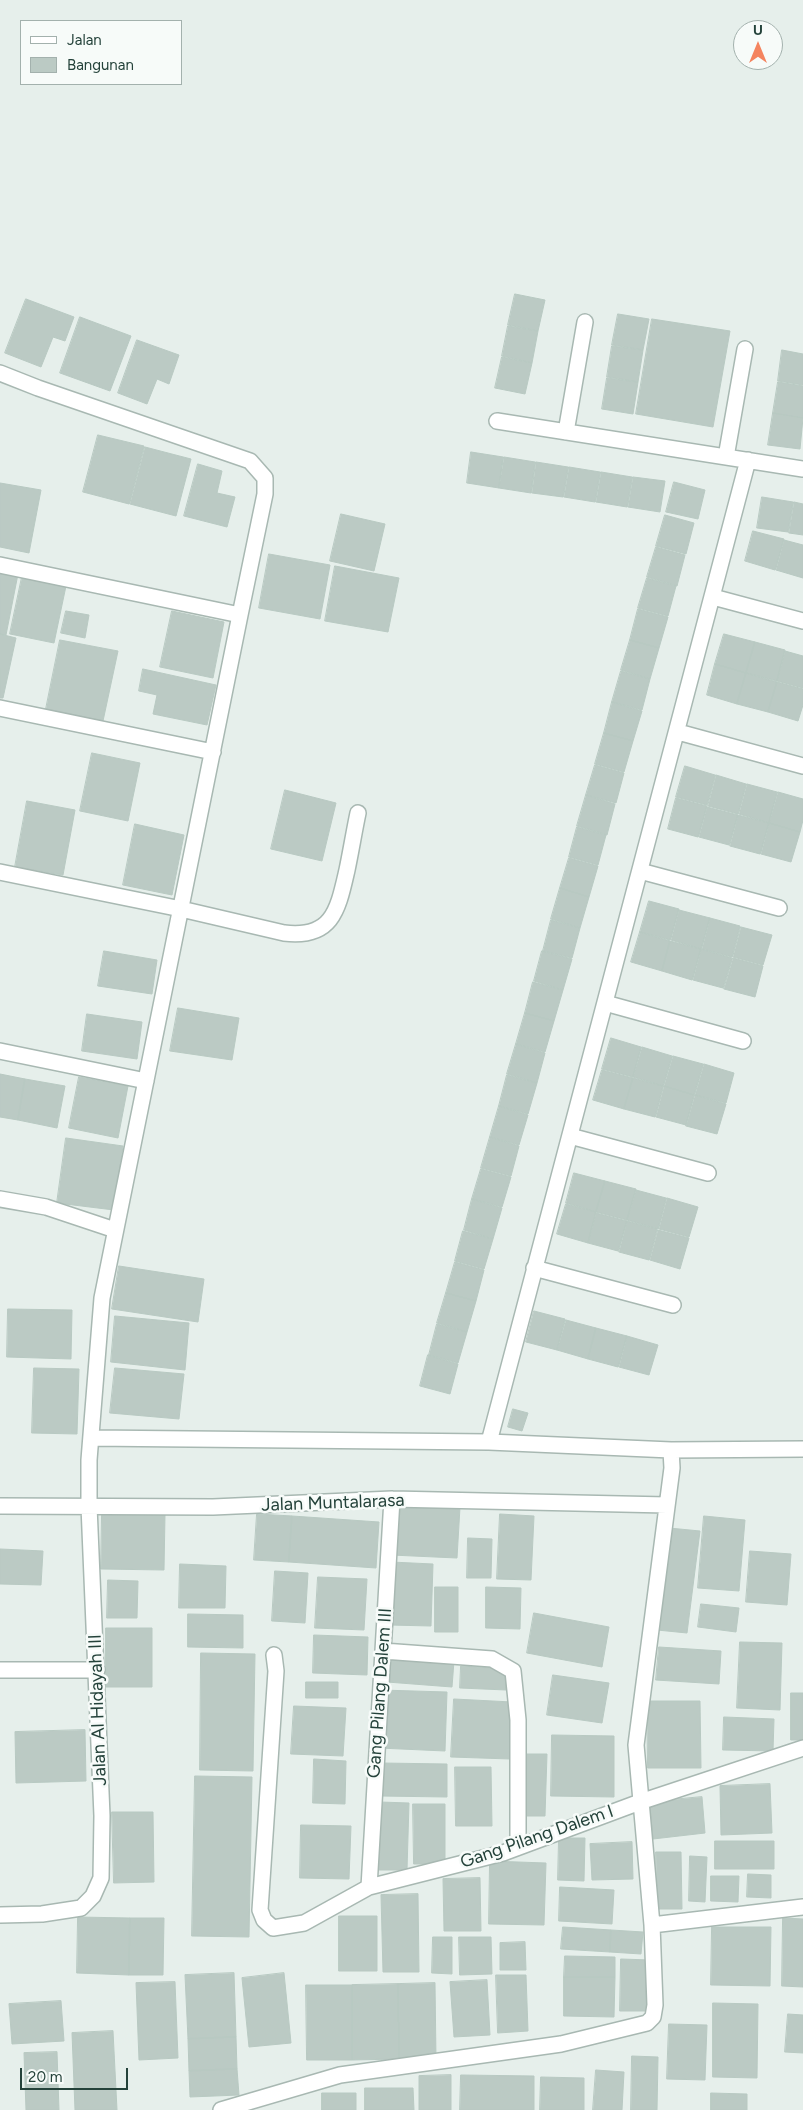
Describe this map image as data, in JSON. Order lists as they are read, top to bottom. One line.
{"streets":{"street":["Jalan Muntalarasa","Gang Pilang Dalem III","Jalan Al Hidayah III","Gang Pilang Dalem I"]},"crossings":[["Jalan Muntalarasa","Gang Pilang Dalem III"],["Jalan Muntalarasa","Jalan Al Hidayah III"],["Gang Pilang Dalem III","Gang Pilang Dalem I"]],"legend":["Jalan","Bangunan"],"scale_bar":"20 m","north":"top"}
